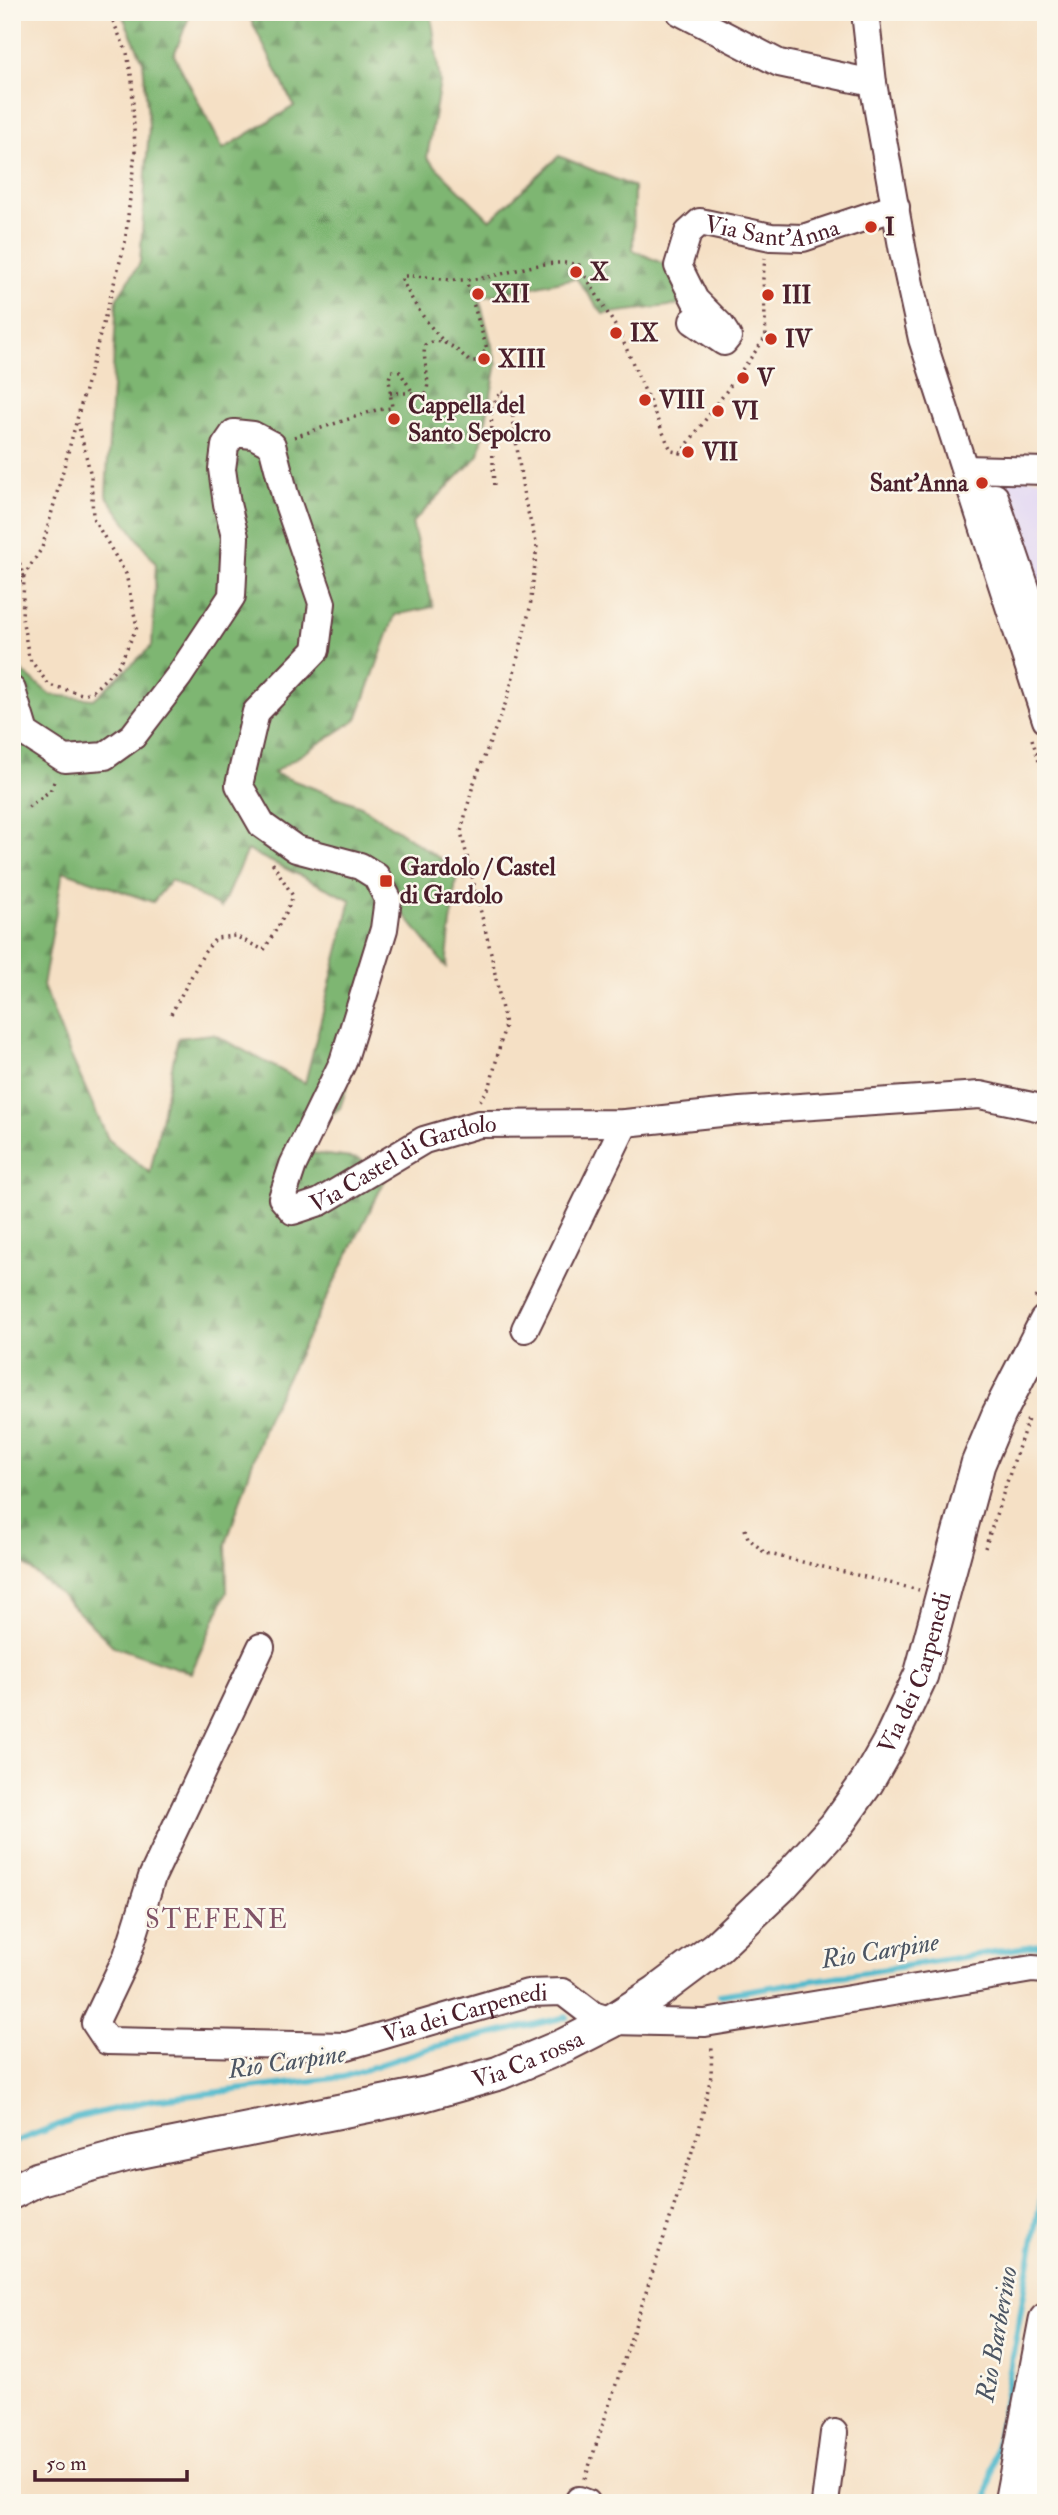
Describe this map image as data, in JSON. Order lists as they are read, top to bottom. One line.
{"streets":{"main road":["Via dei Carpenedi","Via Ca rossa"],"street":["Via Sant'Anna","Via Castel di Gardolo"]},"crossings":[["Via dei Carpenedi","Via Ca rossa"]],"districts":["STEFENE"],"water":["Rio Carpine","Rio Barberino"],"places":{"other":["I","X","XII","III","IX","IV","XIII","V","VIII","VI","Cappella del Santo Sepolcro","VII","Sant'Anna"],"transit":["Gardolo / Castel di Gardolo"]},"scale_bar":"50 m"}
